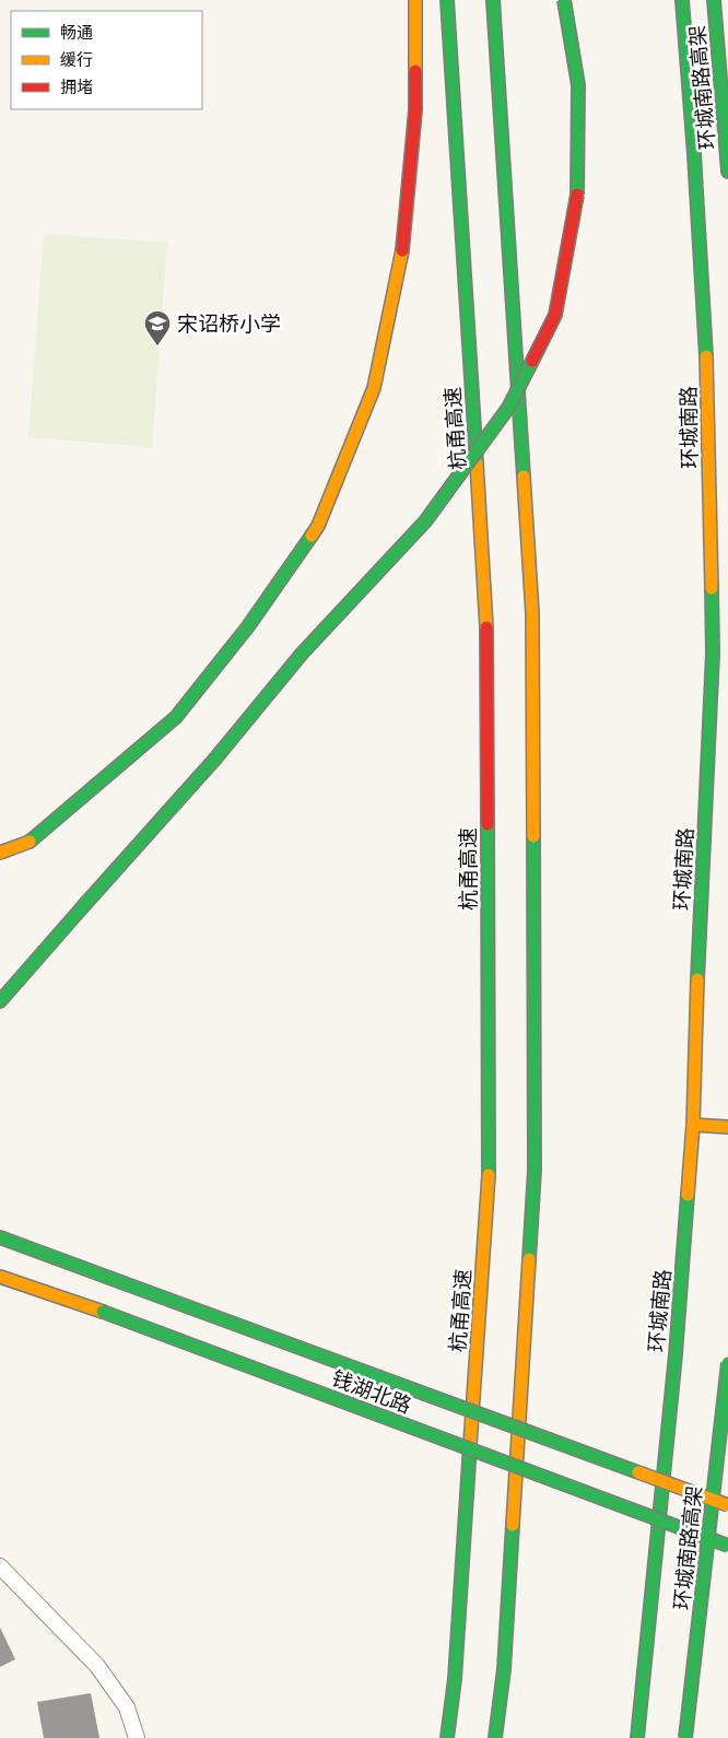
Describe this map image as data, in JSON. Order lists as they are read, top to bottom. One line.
{"streets":{"main road":["环城南路高架","环城南路","杭甬高速","钱湖北路"]},"places":{"school or university":["宋诏桥小学"]},"legend":["畅通","缓行","拥堵"]}
